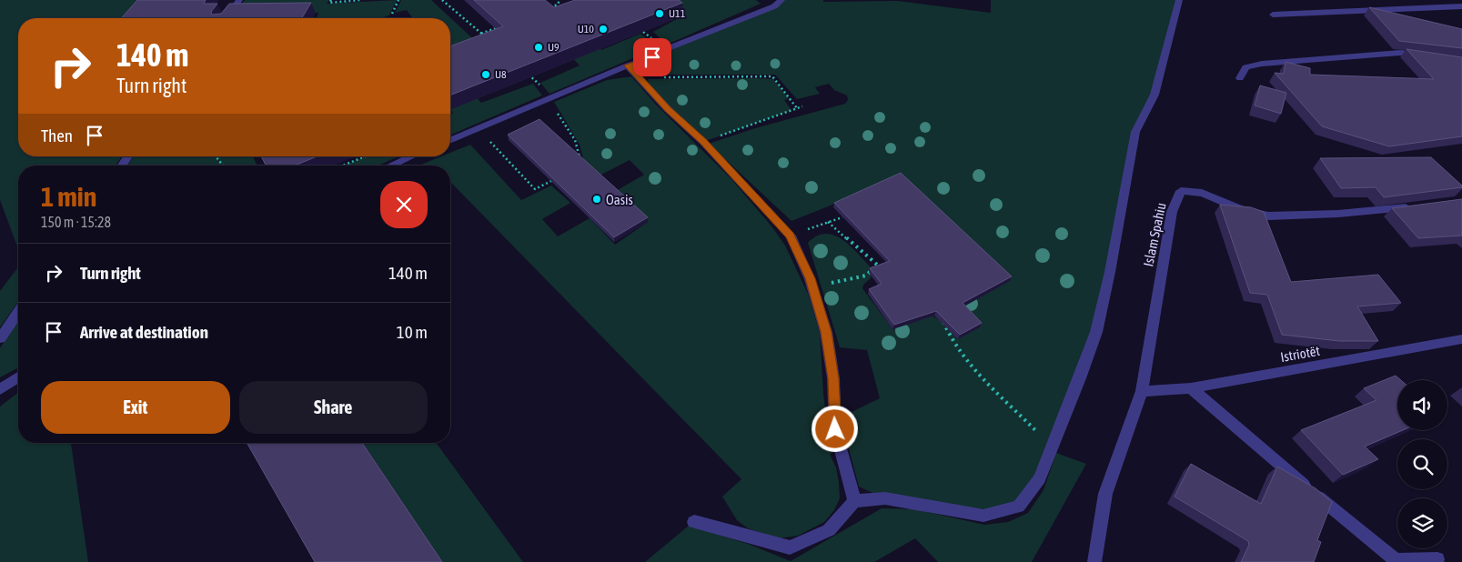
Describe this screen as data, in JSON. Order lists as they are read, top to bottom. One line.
{"streets":{"street":["Islam Spahiu","Istriotët"]},"crossings":[["Islam Spahiu","Istriotët"]],"places":["U11","U10","U9","U8","Oasis"],"page":{"turn":["140 m","Turn right"],"then":"Then","heading":["1 min","150 m · 15:28"],"list":[{"name":"Turn right","value":"140 m"},{"name":"Arrive at destination","value":"10 m"}],"buttons":["Exit","Share"]}}
